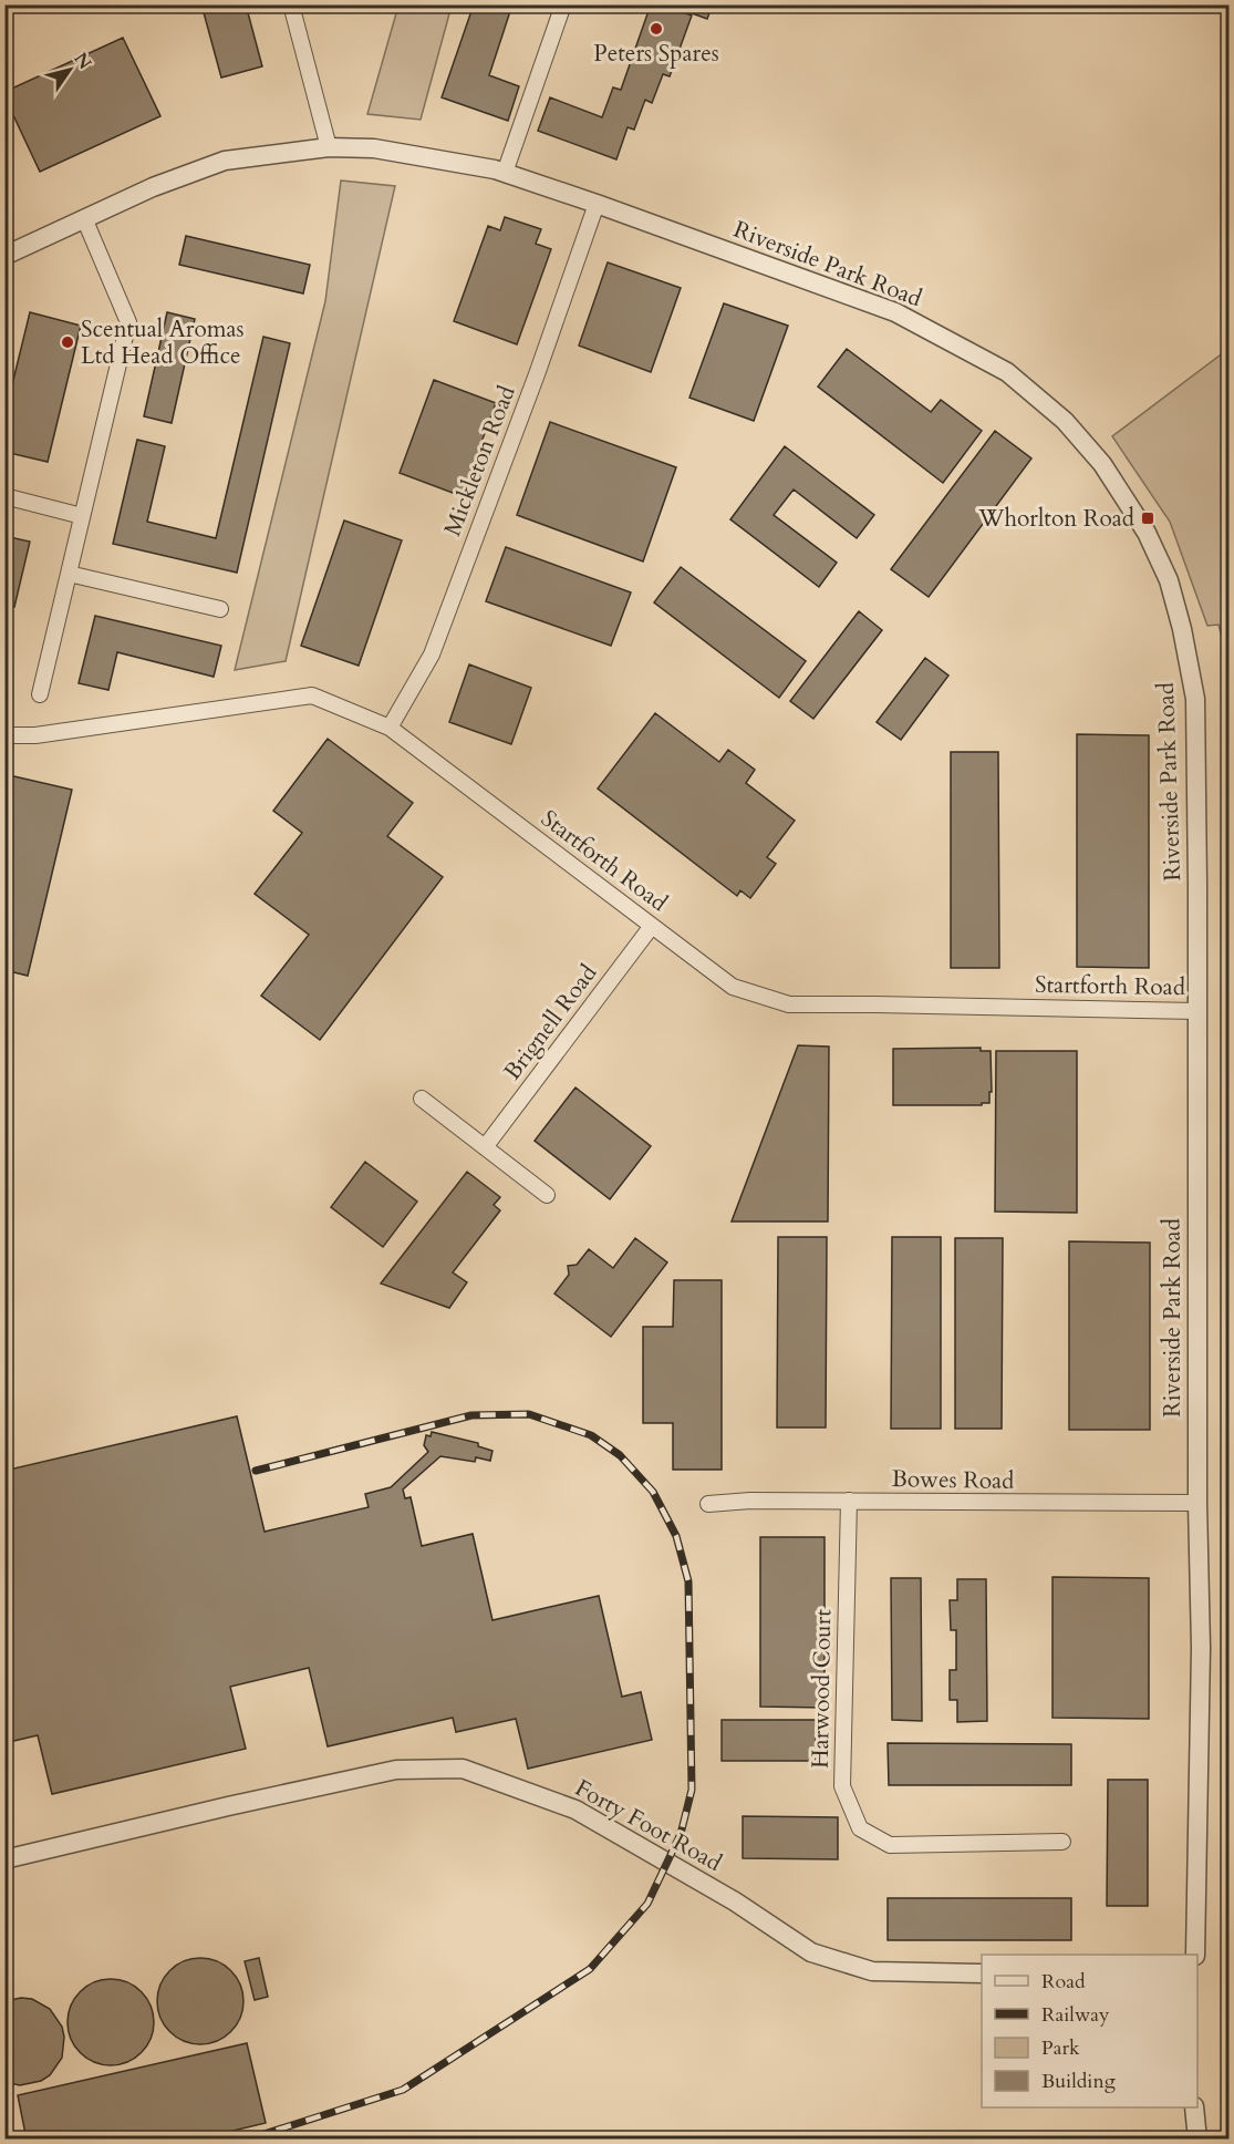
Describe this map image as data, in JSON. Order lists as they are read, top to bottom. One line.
{"streets":{"street":["Riverside Park Road","Mickleton Road","Startforth Road","Brignell Road","Bowes Road","Harwood Court","Forty Foot Road"]},"crossings":[["Riverside Park Road","Mickleton Road"],["Riverside Park Road","Startforth Road"],["Riverside Park Road","Bowes Road"],["Mickleton Road","Startforth Road"],["Startforth Road","Brignell Road"],["Bowes Road","Harwood Court"]],"places":{"other":["Peters Spares","Scentual Aromas Ltd Head Office"],"transit":["Whorlton Road"]},"legend":["Road","Railway","Park","Building"],"north":"top right"}
